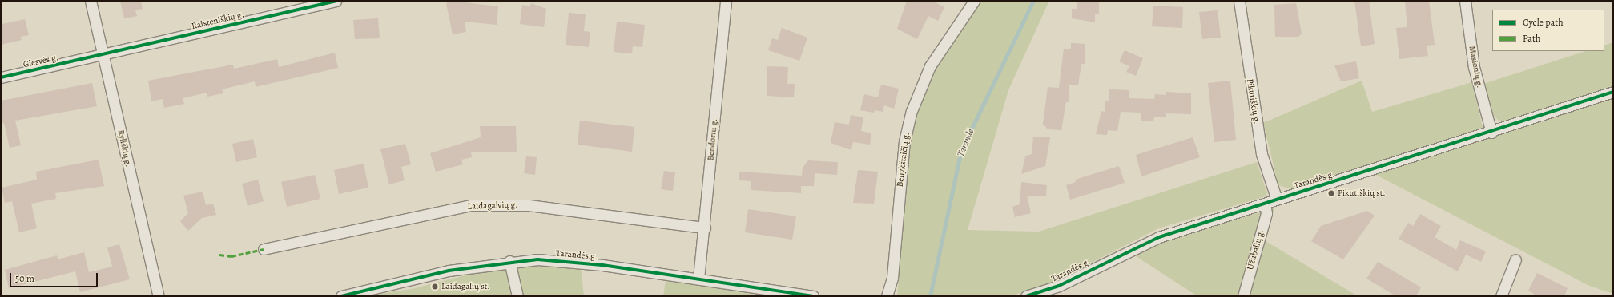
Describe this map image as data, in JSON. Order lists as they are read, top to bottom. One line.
{"streets":{"street":["Raisteniškių g.","Giesvės g.","Masionių g.","Pikutiškių g.","Bendorių g.","Ryliškių g.","Benykštaičių g.","Tarandės g.","Laidagalvių g.","Užubalių g."]},"crossings":[["Raisteniškių g.","Giesvės g."],["Raisteniškių g.","Ryliškių g."],["Giesvės g.","Ryliškių g."],["Masionių g.","Tarandės g."],["Pikutiškių g.","Tarandės g."],["Bendorių g.","Tarandės g."],["Bendorių g.","Laidagalvių g."],["Tarandės g.","Užubalių g."]],"water":["Tarandė"],"places":["Pikutiškių st.","Laidagalių st."],"legend":["Cycle path","Path"],"scale_bar":"50 m"}
